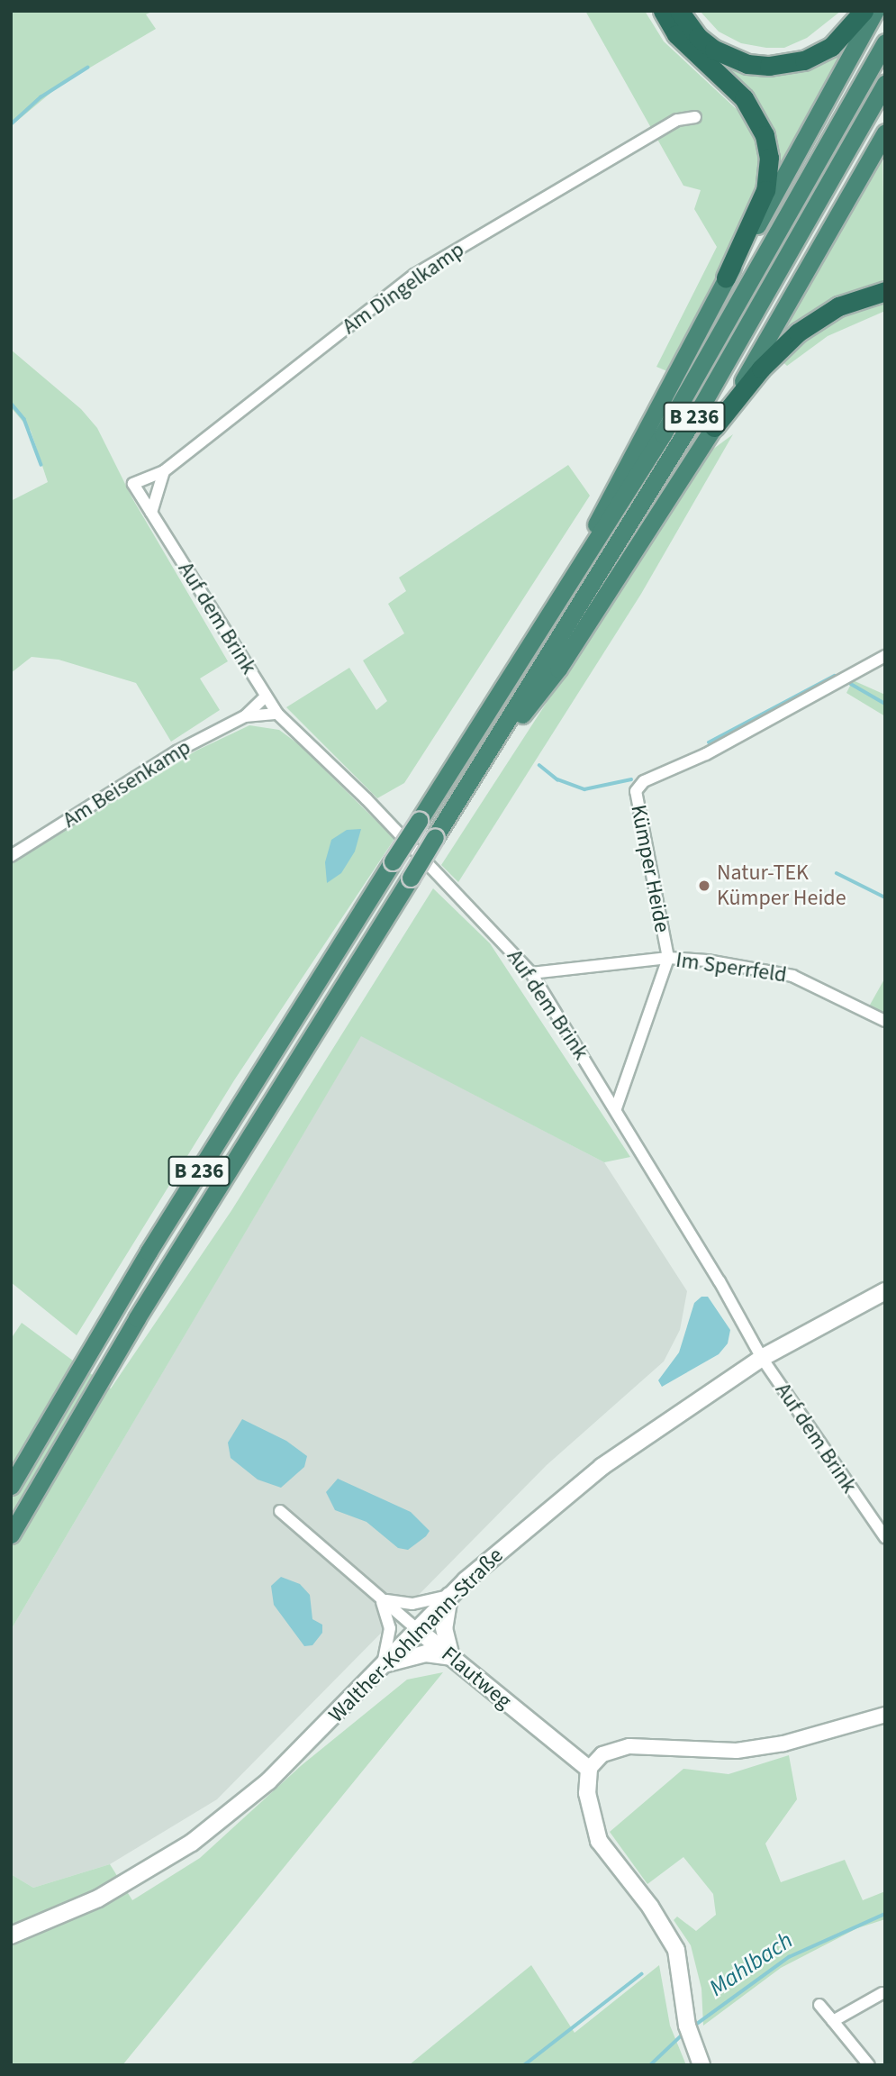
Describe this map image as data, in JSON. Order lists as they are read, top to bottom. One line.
{"streets":{"highway":["B 236"],"main road":["Walther-Kohlmann-Straße","Flautweg"],"street":["Am Dingelkamp","Auf dem Brink","Am Beisenkamp","Kümper Heide","Im Sperrfeld"]},"crossings":[["Am Dingelkamp","Auf dem Brink"],["Auf dem Brink","Am Beisenkamp"],["Auf dem Brink","Kümper Heide"],["Auf dem Brink","Im Sperrfeld"],["Auf dem Brink","Walther-Kohlmann-Straße"],["Kümper Heide","Im Sperrfeld"],["Walther-Kohlmann-Straße","Flautweg"]],"water":["Mahlbach"],"places":["Natur-TEK Kümper Heide"]}
